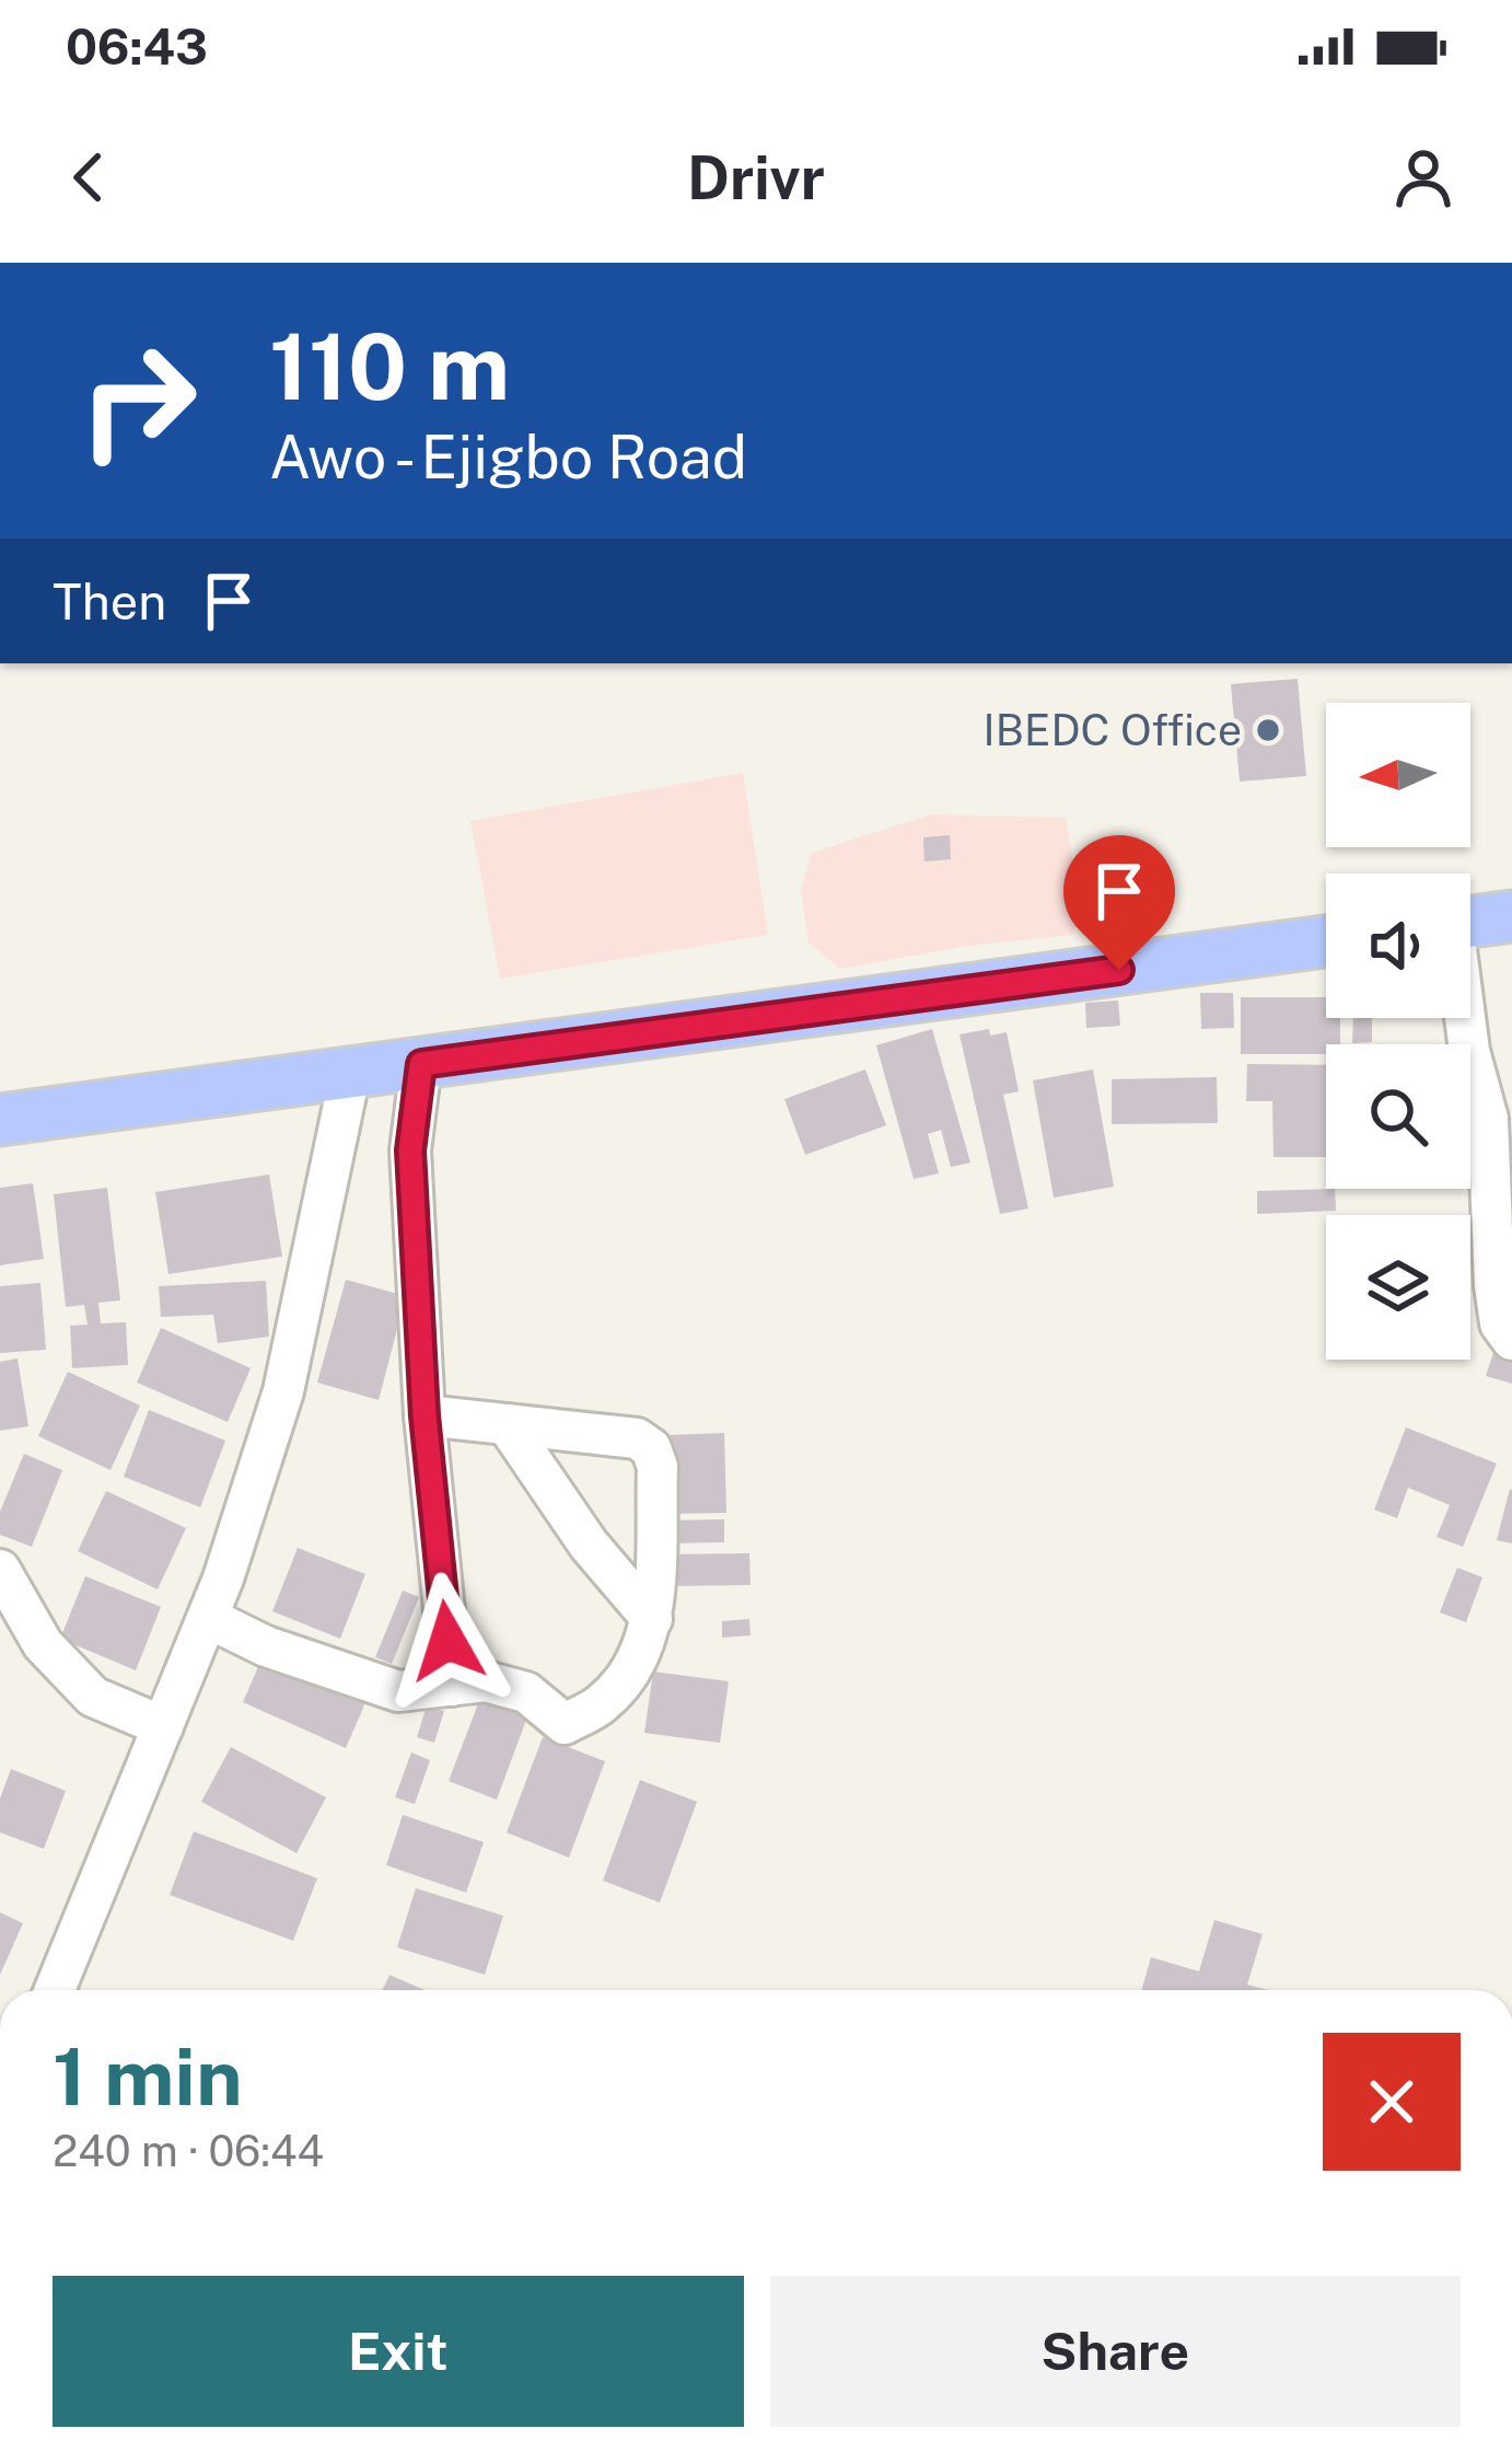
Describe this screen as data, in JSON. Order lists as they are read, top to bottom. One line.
{"places":["IBEDC Office"],"north":"left","page":{"status":"06:43","header":"Drivr","turn":["110 m","Awo - Ejigbo Road"],"then":"Then","heading":["1 min","240 m · 06:44"],"buttons":["Exit","Share"]}}
